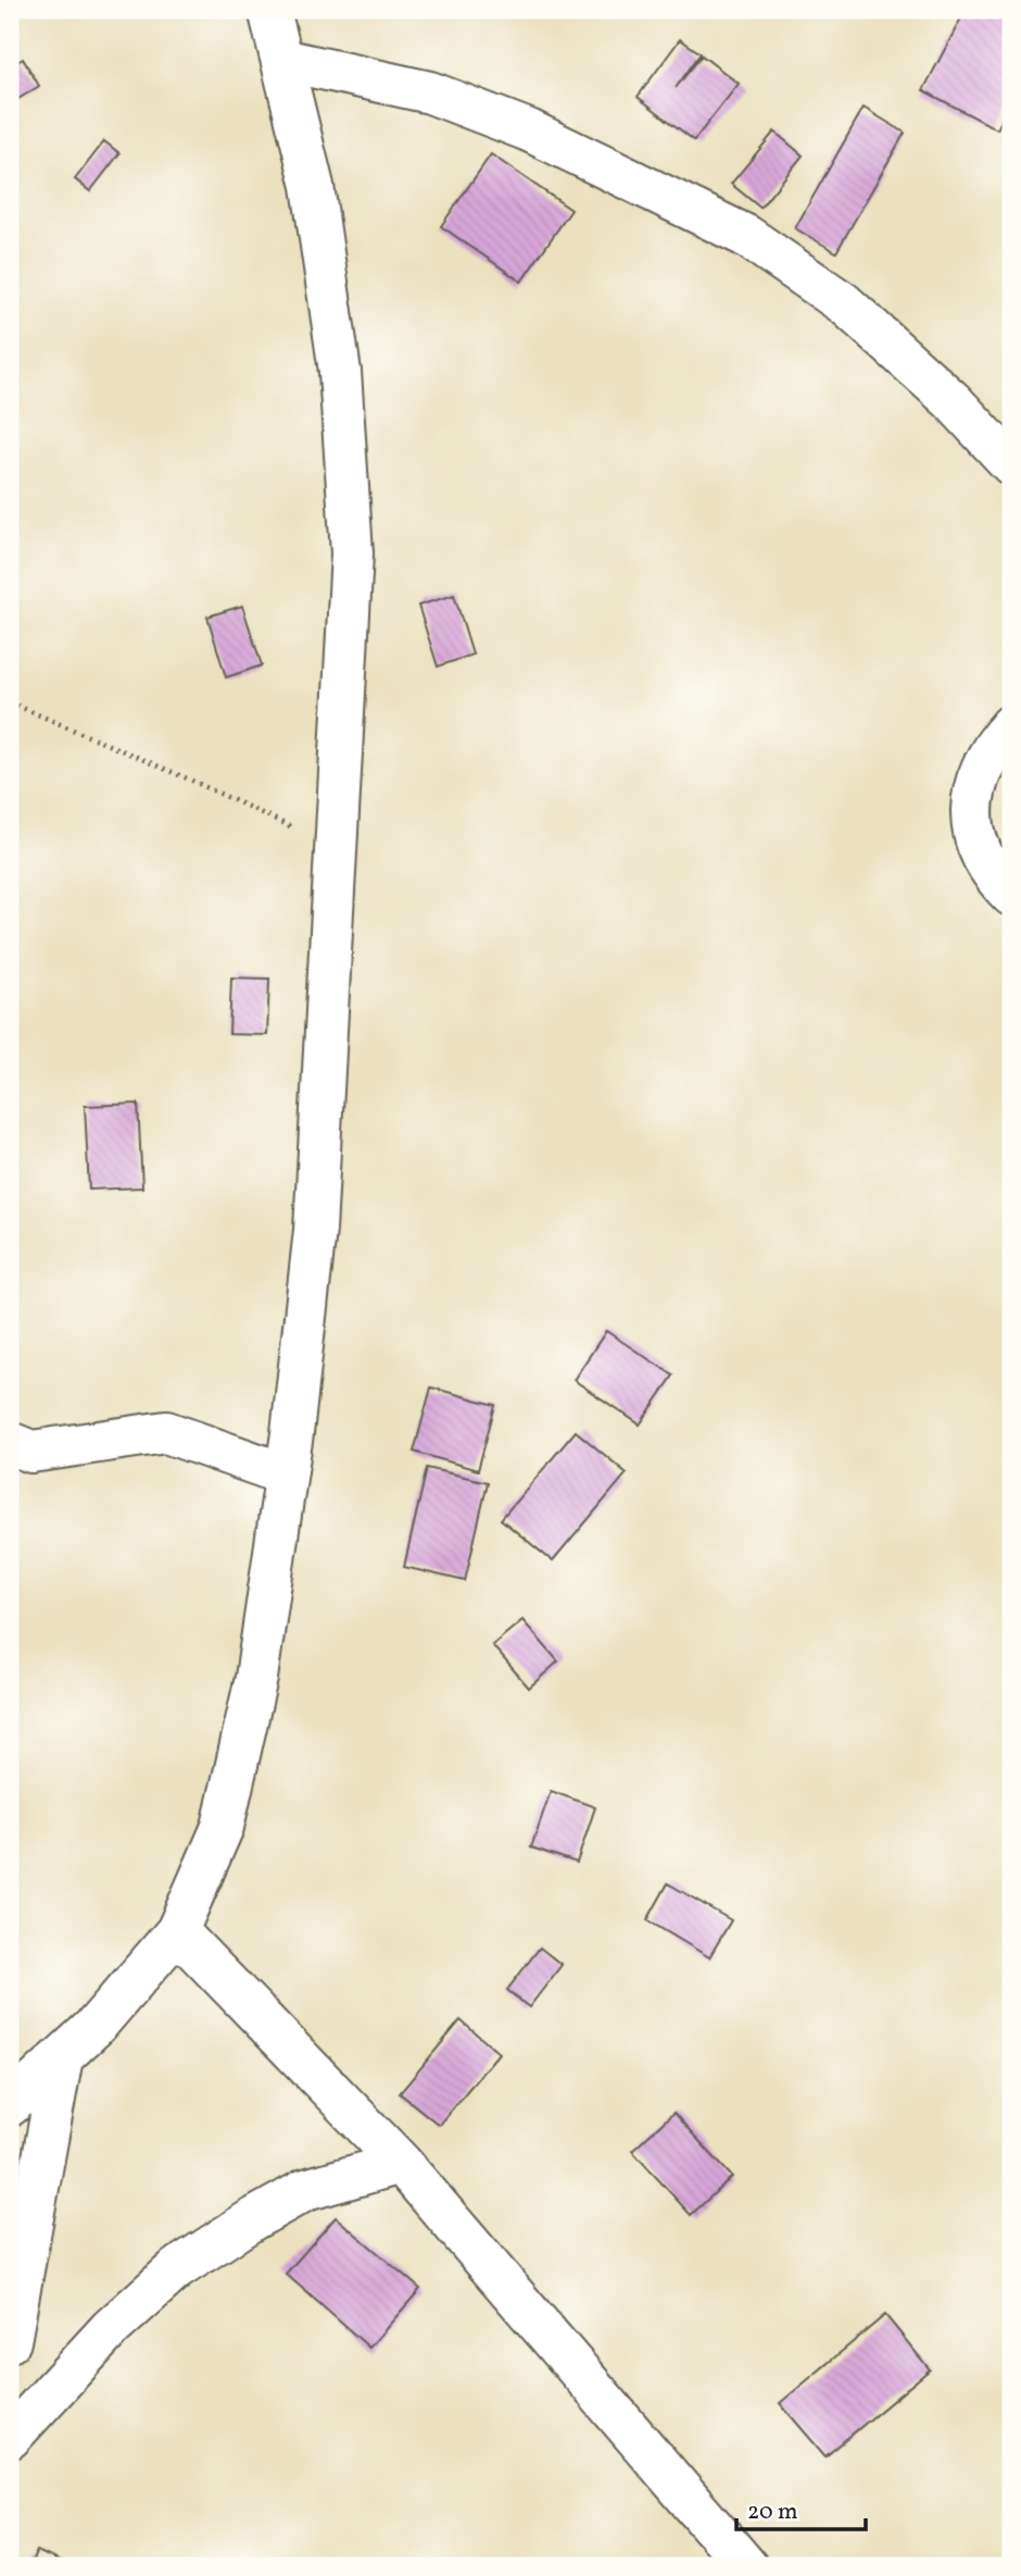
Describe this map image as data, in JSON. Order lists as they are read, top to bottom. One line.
{"scale_bar":"20 m"}
